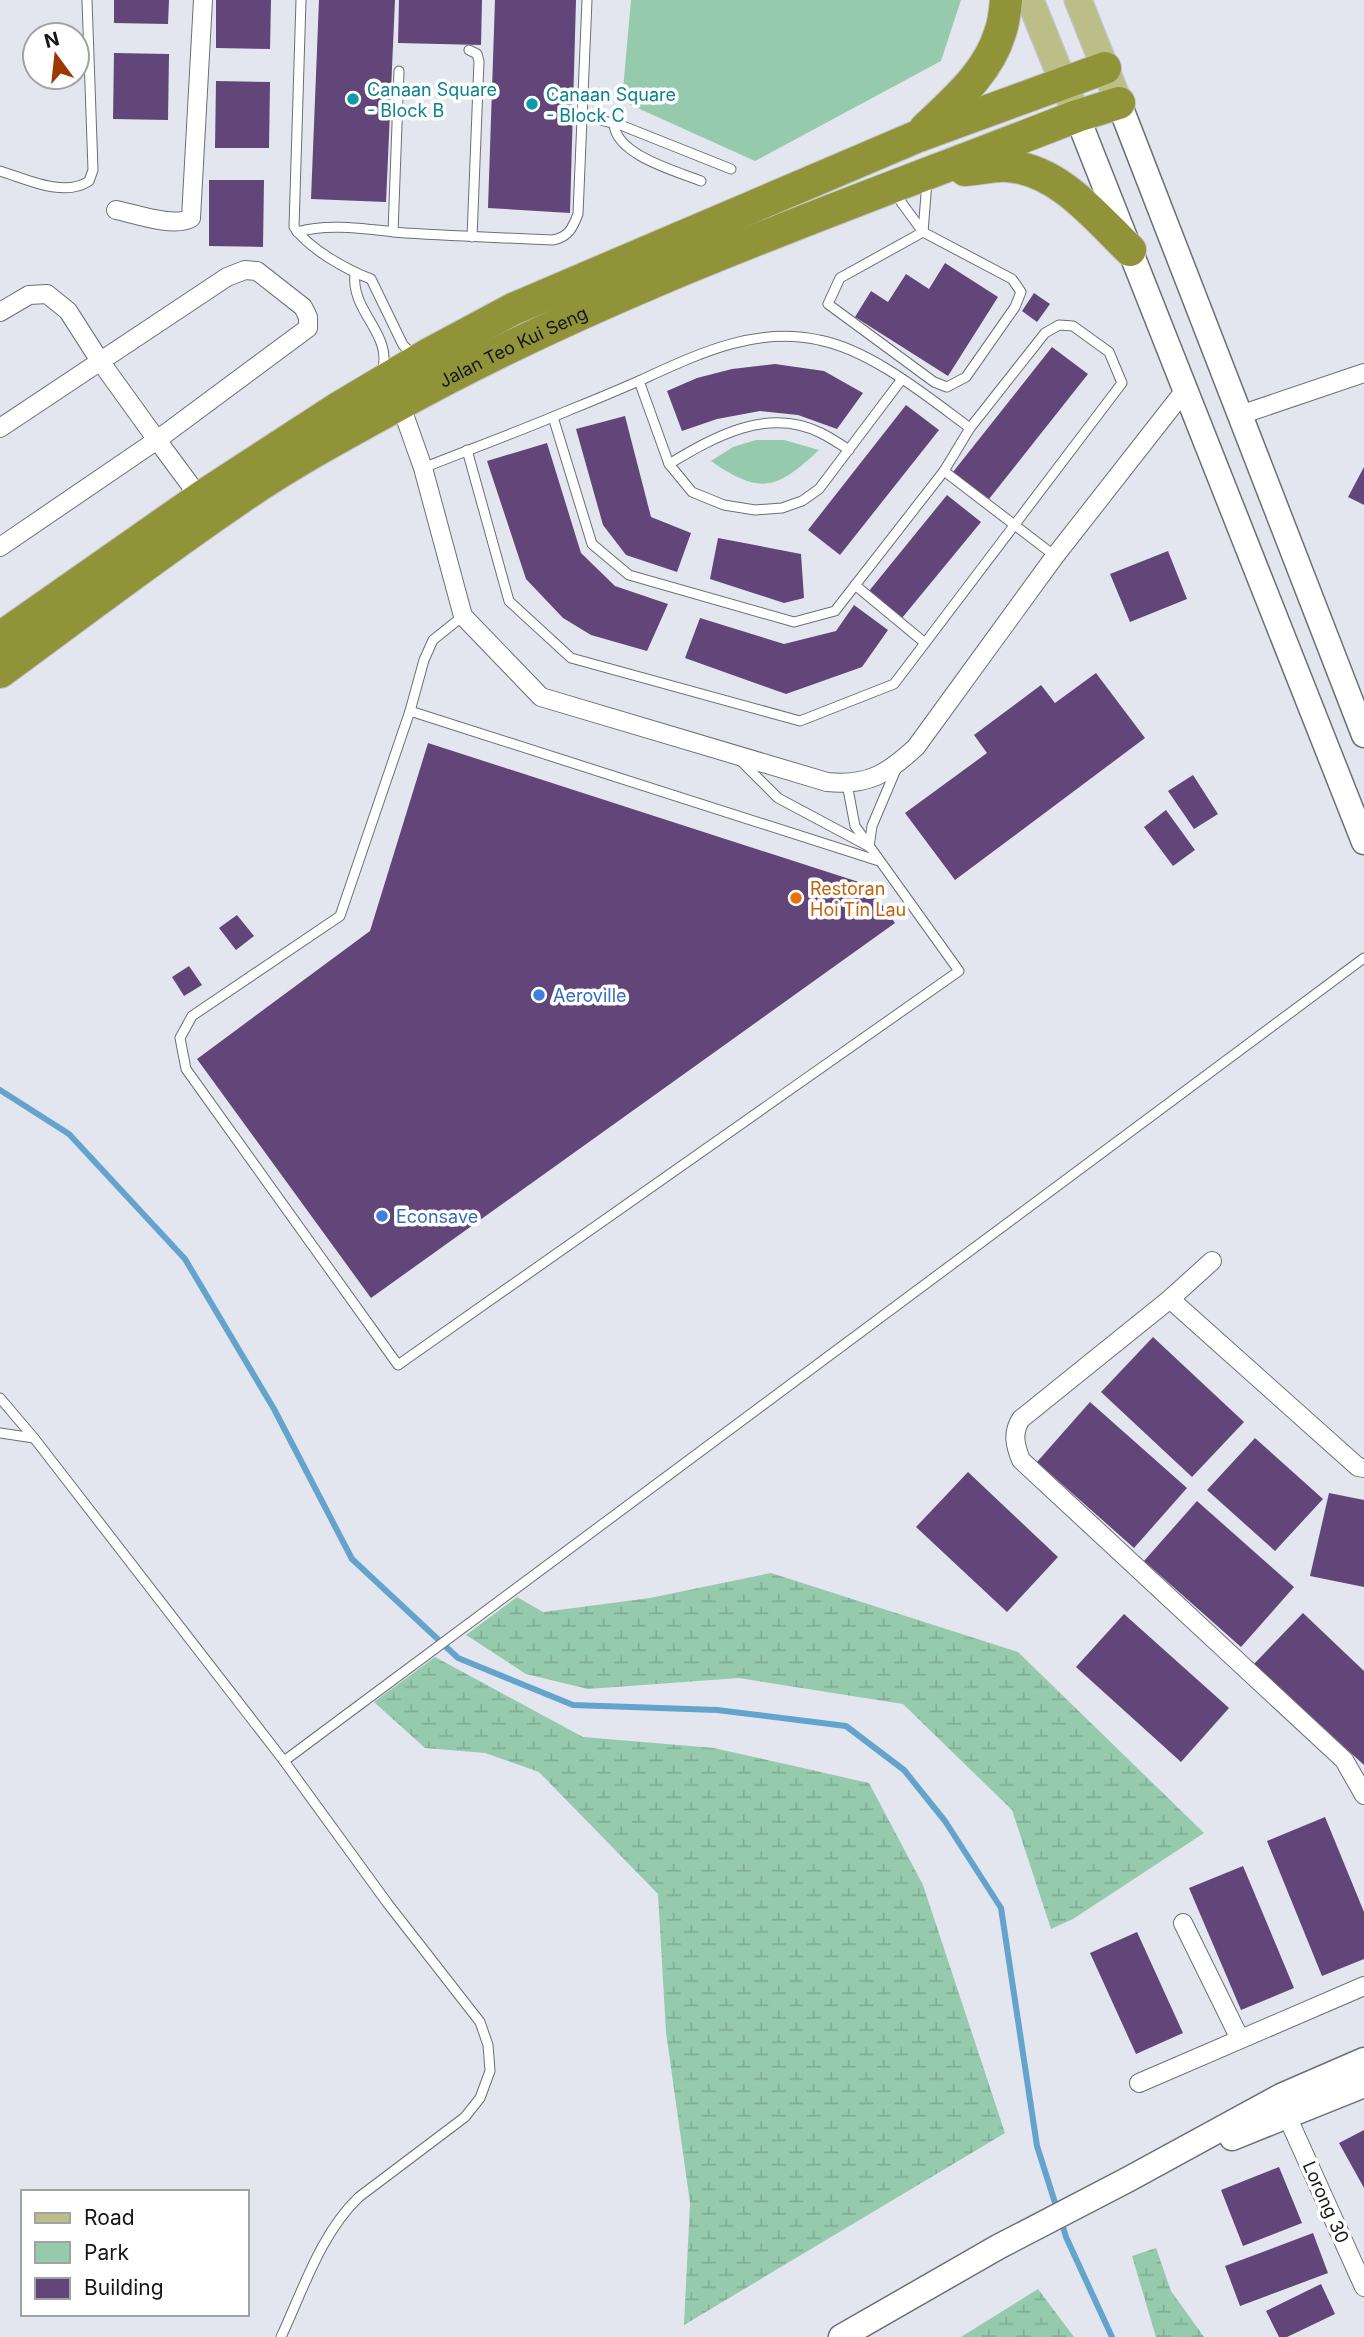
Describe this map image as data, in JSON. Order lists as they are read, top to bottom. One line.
{"streets":{"highway":["Jalan Teo Kui Seng"],"street":["Lorong 30"]},"places":["Canaan Square - Block B","Canaan Square - Block C","Restoran Hoi Tin Lau","Aeroville","Econsave"],"legend":["Road","Park","Building"],"north":"top"}
